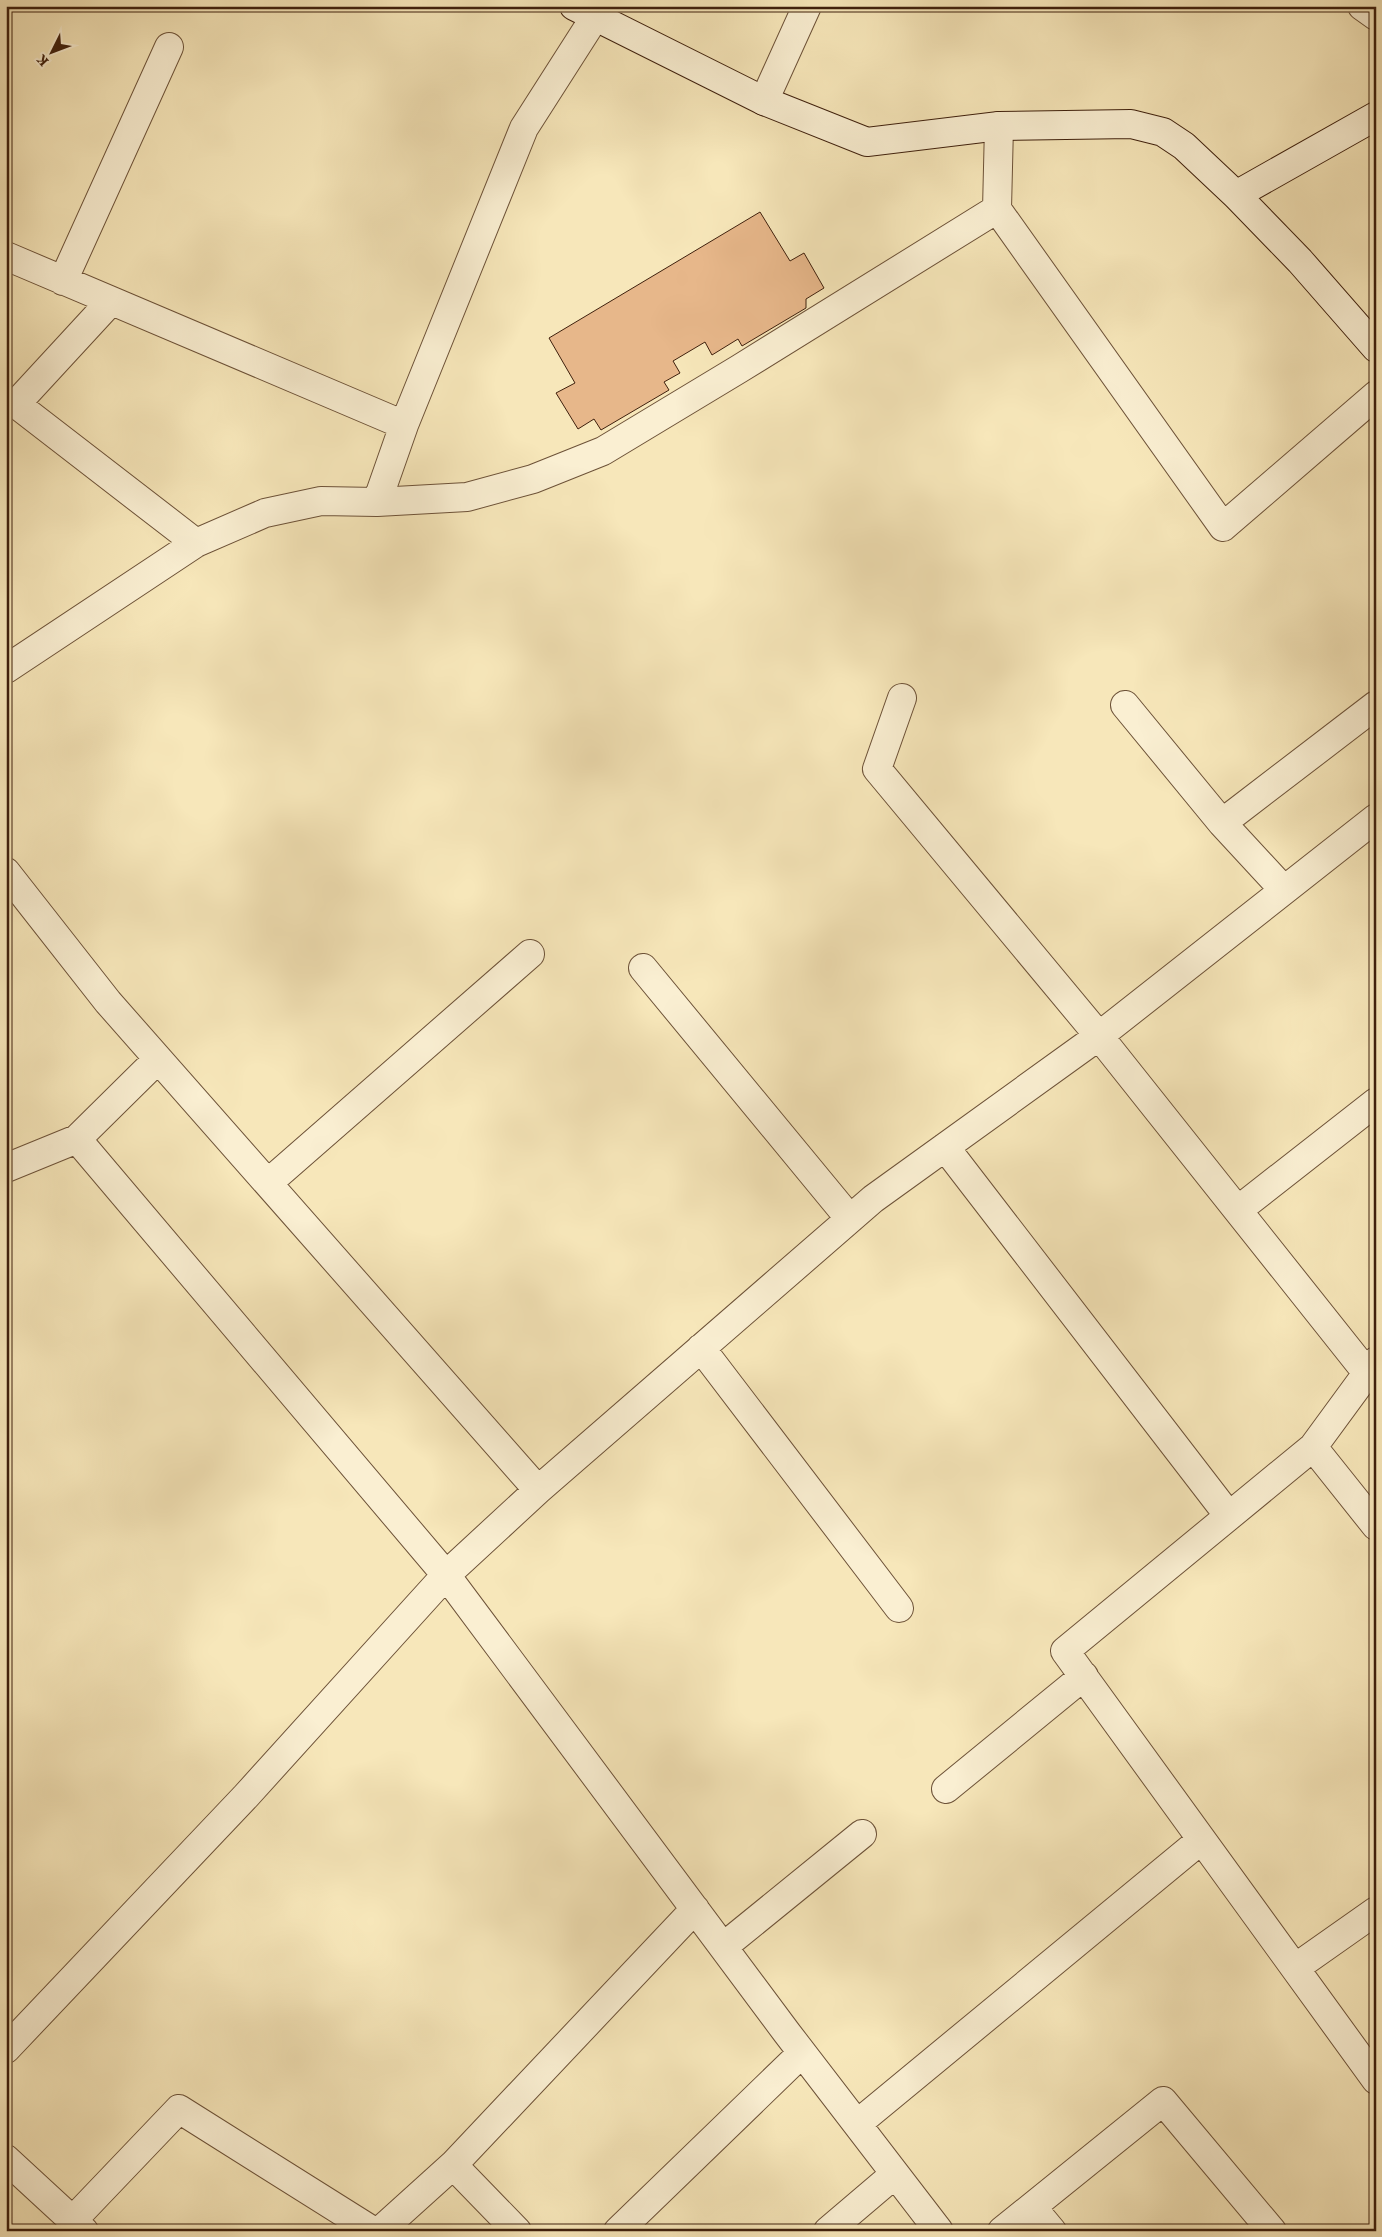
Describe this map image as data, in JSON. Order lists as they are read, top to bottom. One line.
{"north":"bottom left"}
